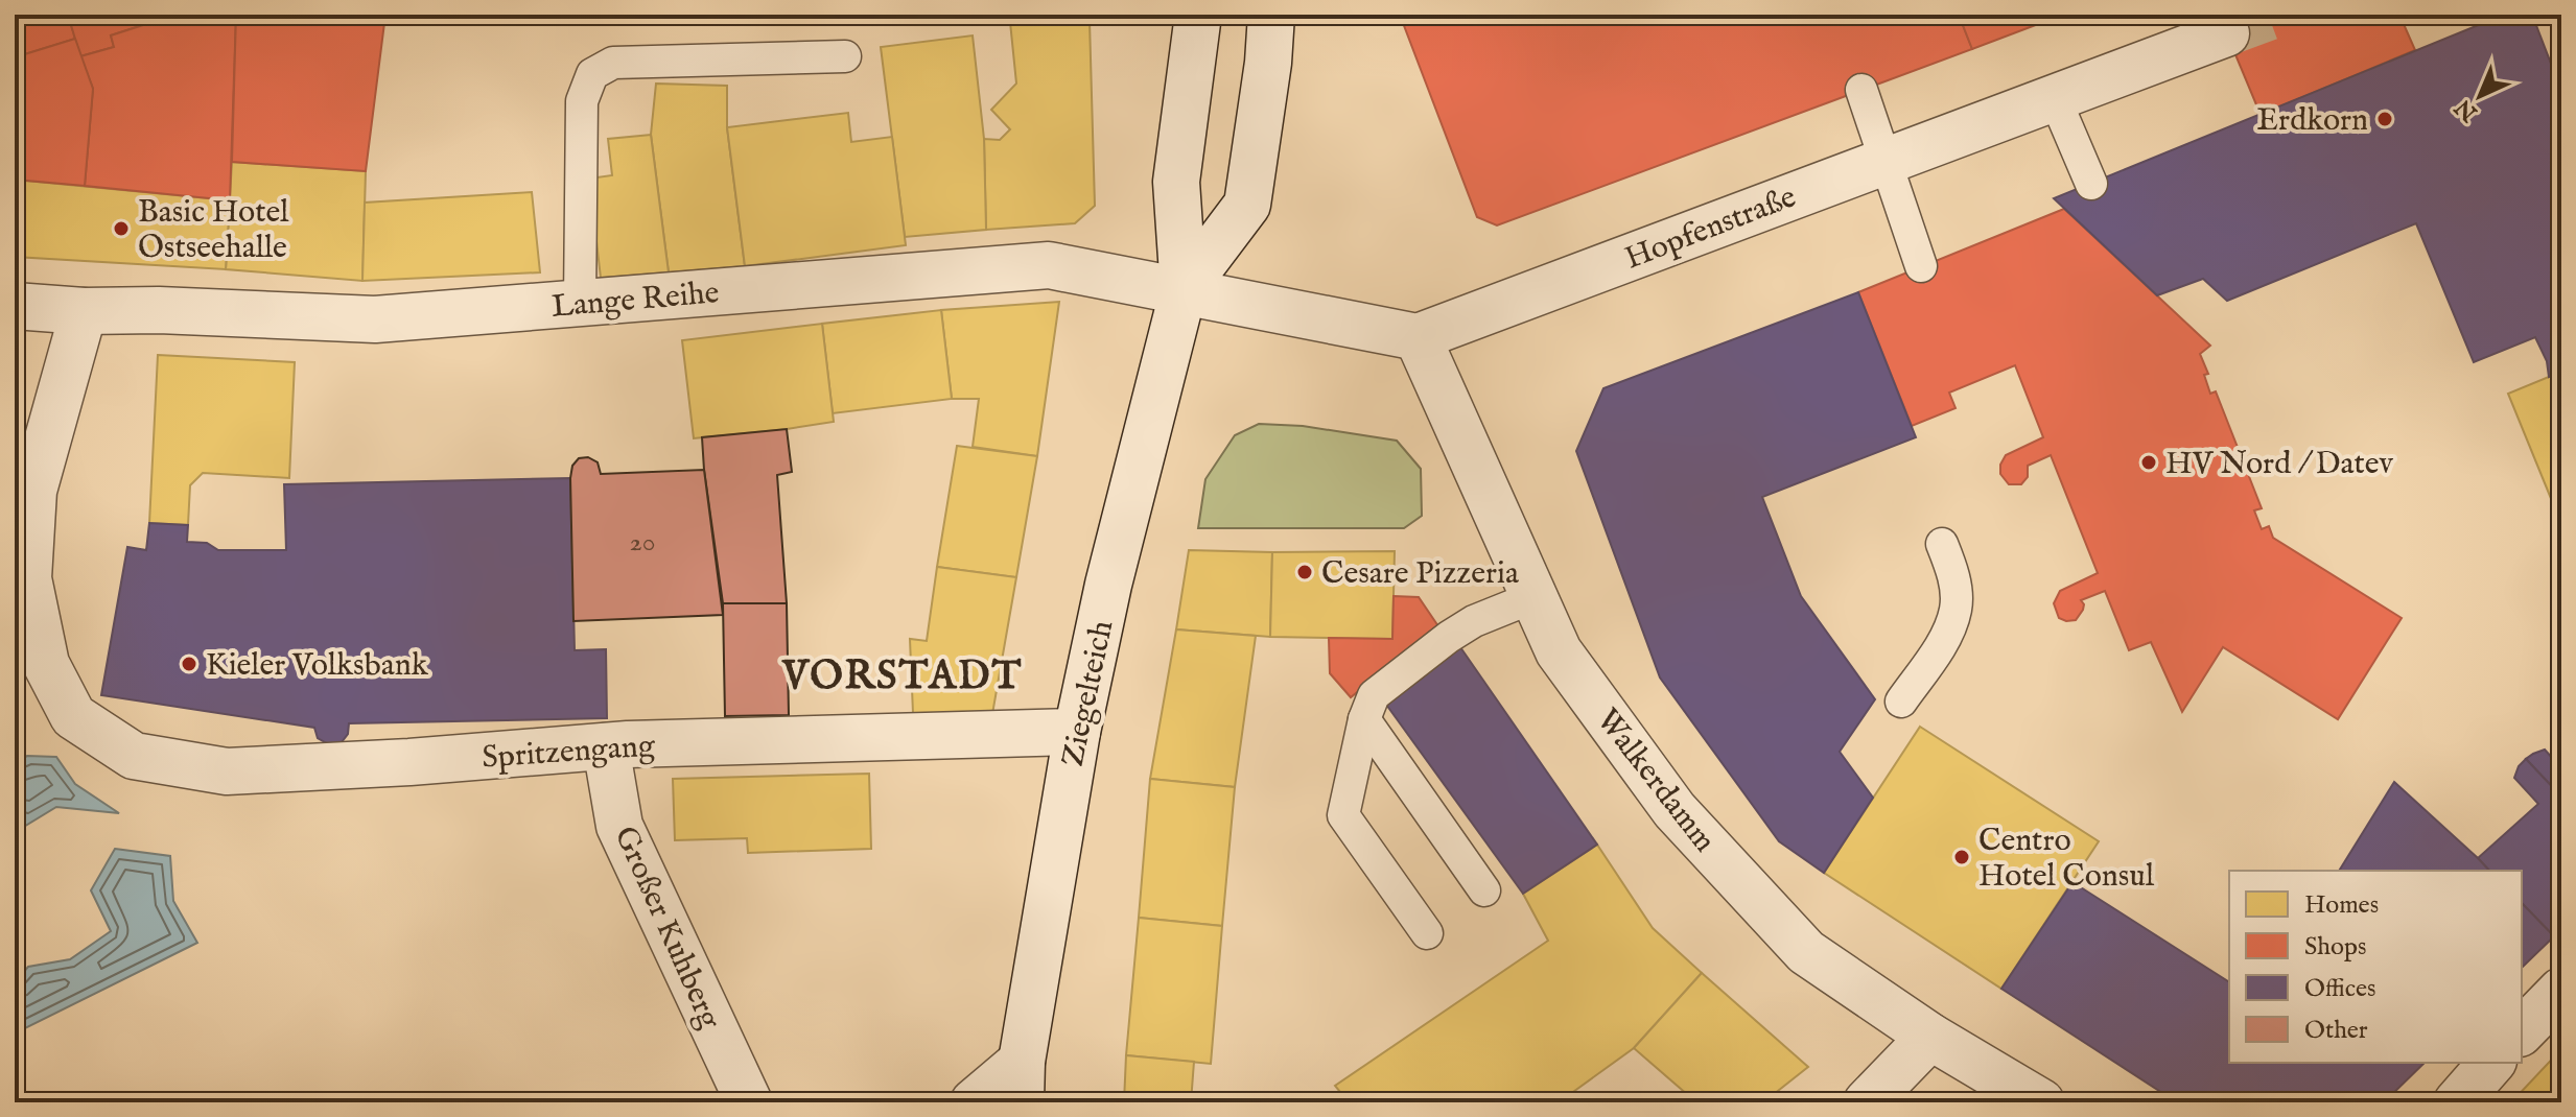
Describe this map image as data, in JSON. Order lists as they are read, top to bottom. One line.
{"streets":{"street":["Hopfenstraße","Lange Reihe","Ziegelteich","Spritzengang","Walkerdamm","Großer Kuhberg"]},"crossings":[["Hopfenstraße","Walkerdamm"],["Lange Reihe","Ziegelteich"],["Lange Reihe","Spritzengang"],["Ziegelteich","Spritzengang"],["Spritzengang","Großer Kuhberg"]],"districts":["VORSTADT"],"places":["Erdkorn","Basic Hotel Ostseehalle","HV Nord / Datev","Cesare Pizzeria","Kieler Volksbank","Centro Hotel Consul"],"house_numbers":["20"],"legend":["Homes","Shops","Offices","Other"],"north":"bottom left"}
